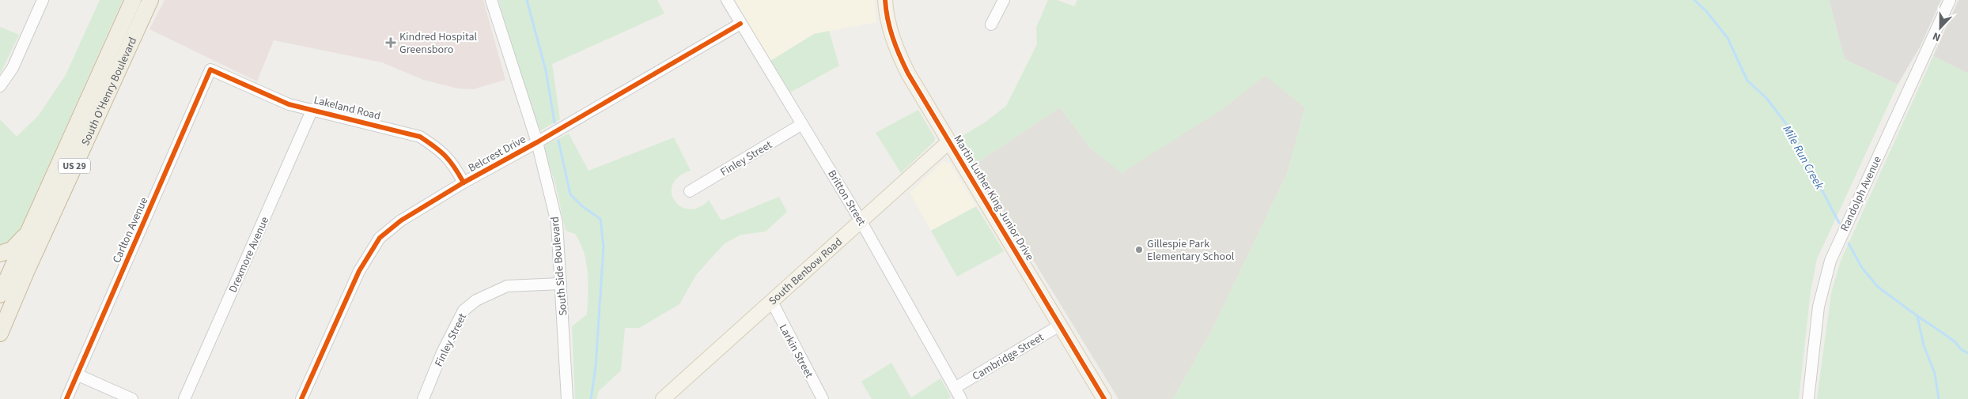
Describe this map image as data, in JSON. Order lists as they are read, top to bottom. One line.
{"streets":{"highway":["South O'Henry Boulevard","US 29"],"main road":["Martin Luther King Junior Drive","South Benbow Road"],"street":["Lakeland Road","Belcrest Drive","Finley Street","Randolph Avenue","Britton Street","Carlton Avenue","Drexmore Avenue","South Side Boulevard","Larkin Street","Cambridge Street"]},"crossings":[["Lakeland Road","Belcrest Drive"],["Lakeland Road","Carlton Avenue"],["Lakeland Road","Drexmore Avenue"],["Belcrest Drive","Britton Street"],["Belcrest Drive","South Side Boulevard"],["Finley Street","Britton Street"],["Finley Street","South Side Boulevard"],["Britton Street","South Benbow Road"],["Britton Street","Cambridge Street"],["Martin Luther King Junior Drive","South Benbow Road"],["Martin Luther King Junior Drive","Cambridge Street"],["South Benbow Road","Larkin Street"]],"water":["Mile Run Creek"],"places":{"health":["Kindred Hospital Greensboro"],"other":["Gillespie Park Elementary School"]},"north":"bottom"}
